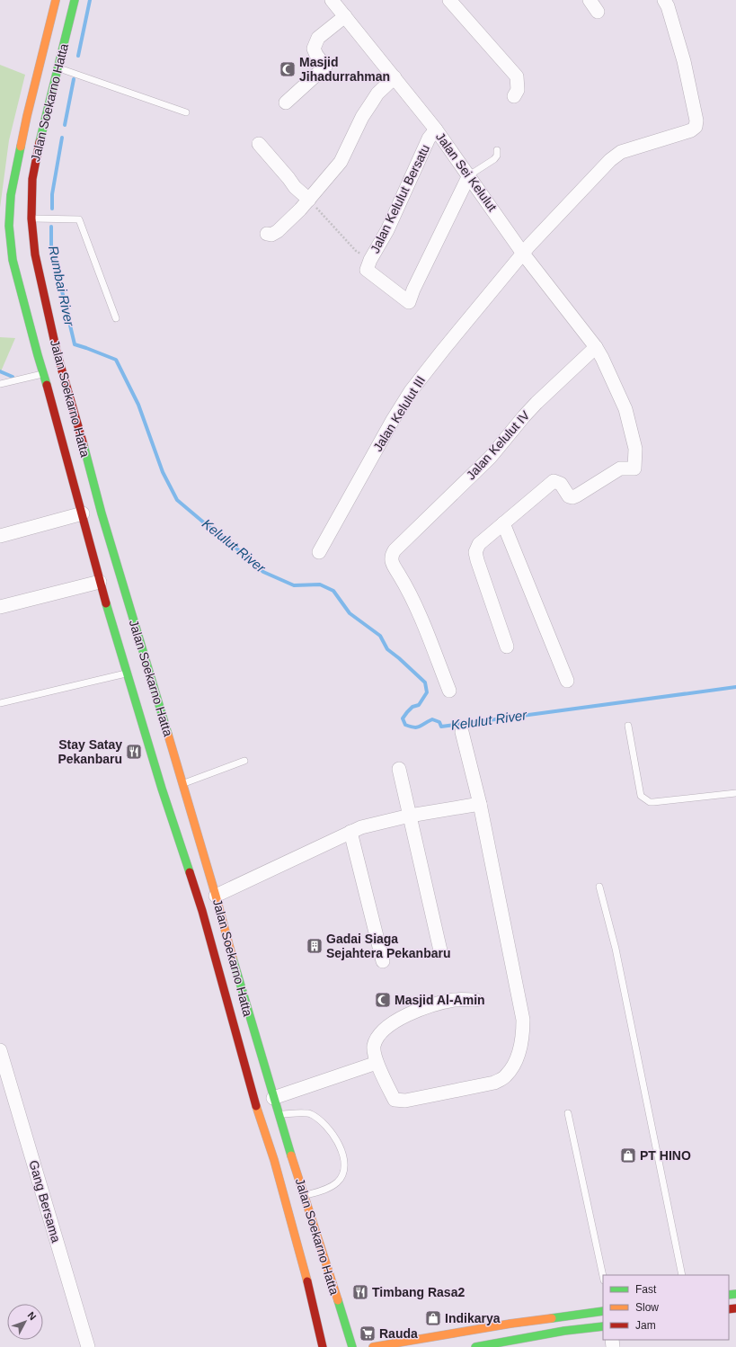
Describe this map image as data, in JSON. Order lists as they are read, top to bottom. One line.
{"streets":{"main road":["Jalan Soekarno Hatta"],"street":["Jalan Sei Kelulut","Jalan Kelulut Bersatu","Jalan Kelulut III","Jalan Kelulut IV","Gang Bersama"]},"crossings":[["Jalan Sei Kelulut","Jalan Kelulut Bersatu"],["Jalan Sei Kelulut","Jalan Kelulut III"],["Jalan Sei Kelulut","Jalan Kelulut IV"]],"water":["Rumbai River","Kelulut River"],"places":{"mosque":["Masjid Jihadurrahman","Masjid Al-Amin"],"restaurant":["Stay Satay Pekanbaru","Timbang Rasa2"],"building":["Gadai Siaga Sejahtera Pekanbaru"],"shop":["PT HINO","Indikarya"],"supermarket":["Rauda"]},"legend":["Fast","Slow","Jam"],"north":"top right"}
